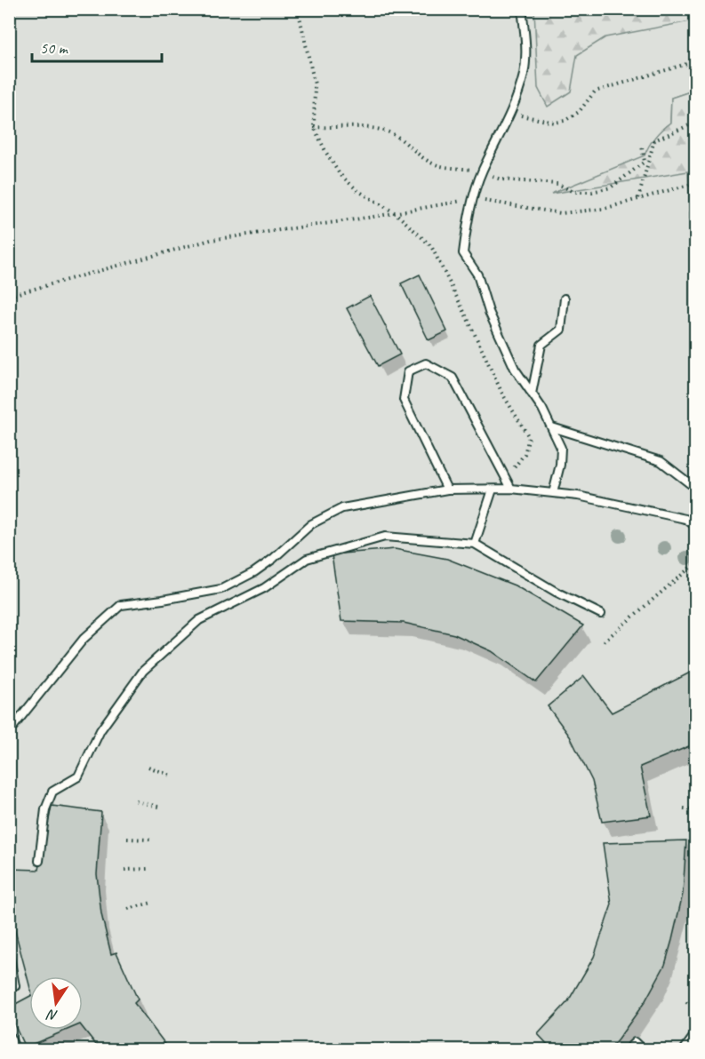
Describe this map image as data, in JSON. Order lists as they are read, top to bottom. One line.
{"scale_bar":"50 m","north":"bottom"}
